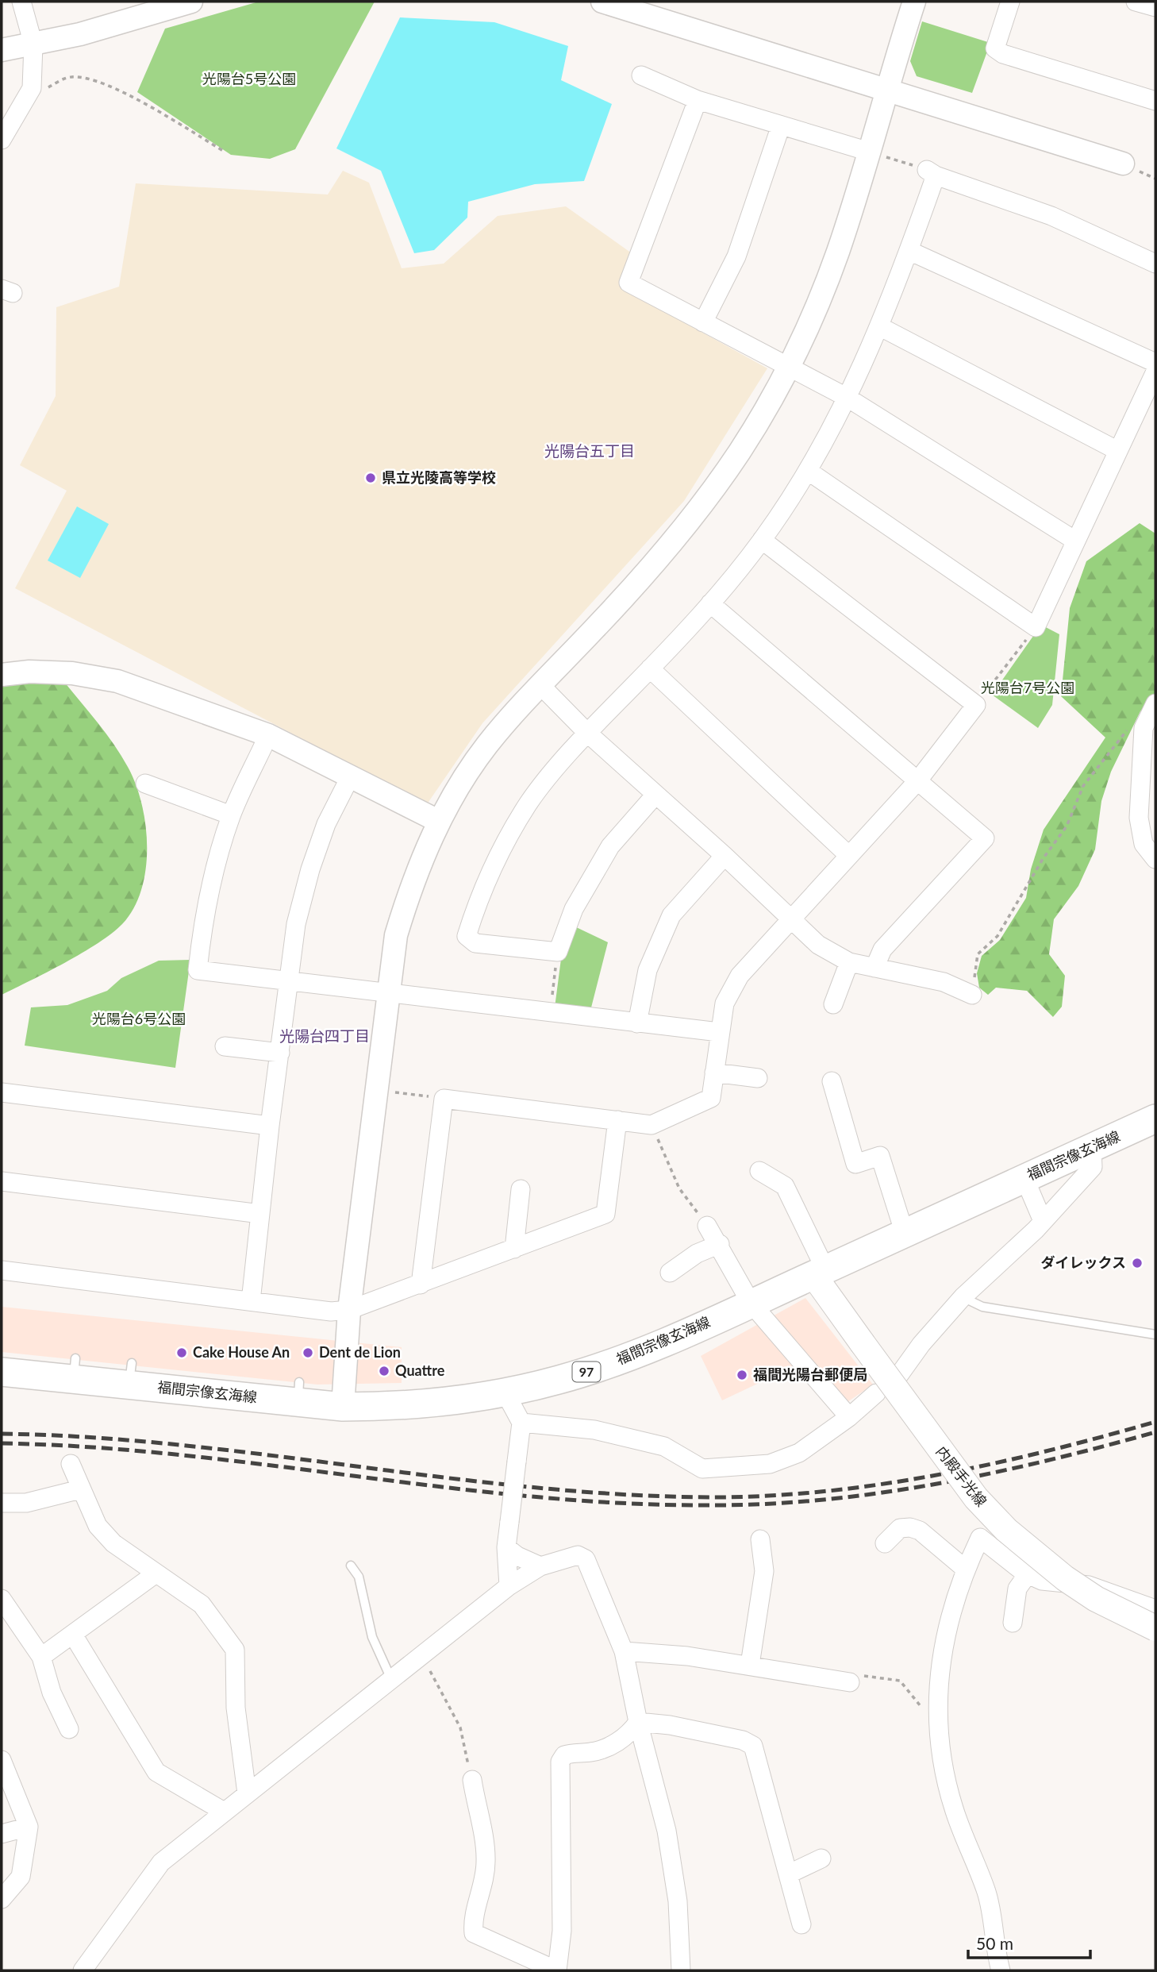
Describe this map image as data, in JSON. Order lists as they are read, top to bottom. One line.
{"streets":{"main road":["福間宗像玄海線","97","内殿手光線"]},"crossings":[["福間宗像玄海線","内殿手光線"]],"districts":["光陽台五丁目","光陽台四丁目"],"parks":["光陽台5号公園","光陽台7号公園","光陽台6号公園"],"places":["県立光陵高等学校","ダイレックス","Cake House An","Dent de Lion","Quattre","福間光陽台郵便局"],"scale_bar":"50 m"}
